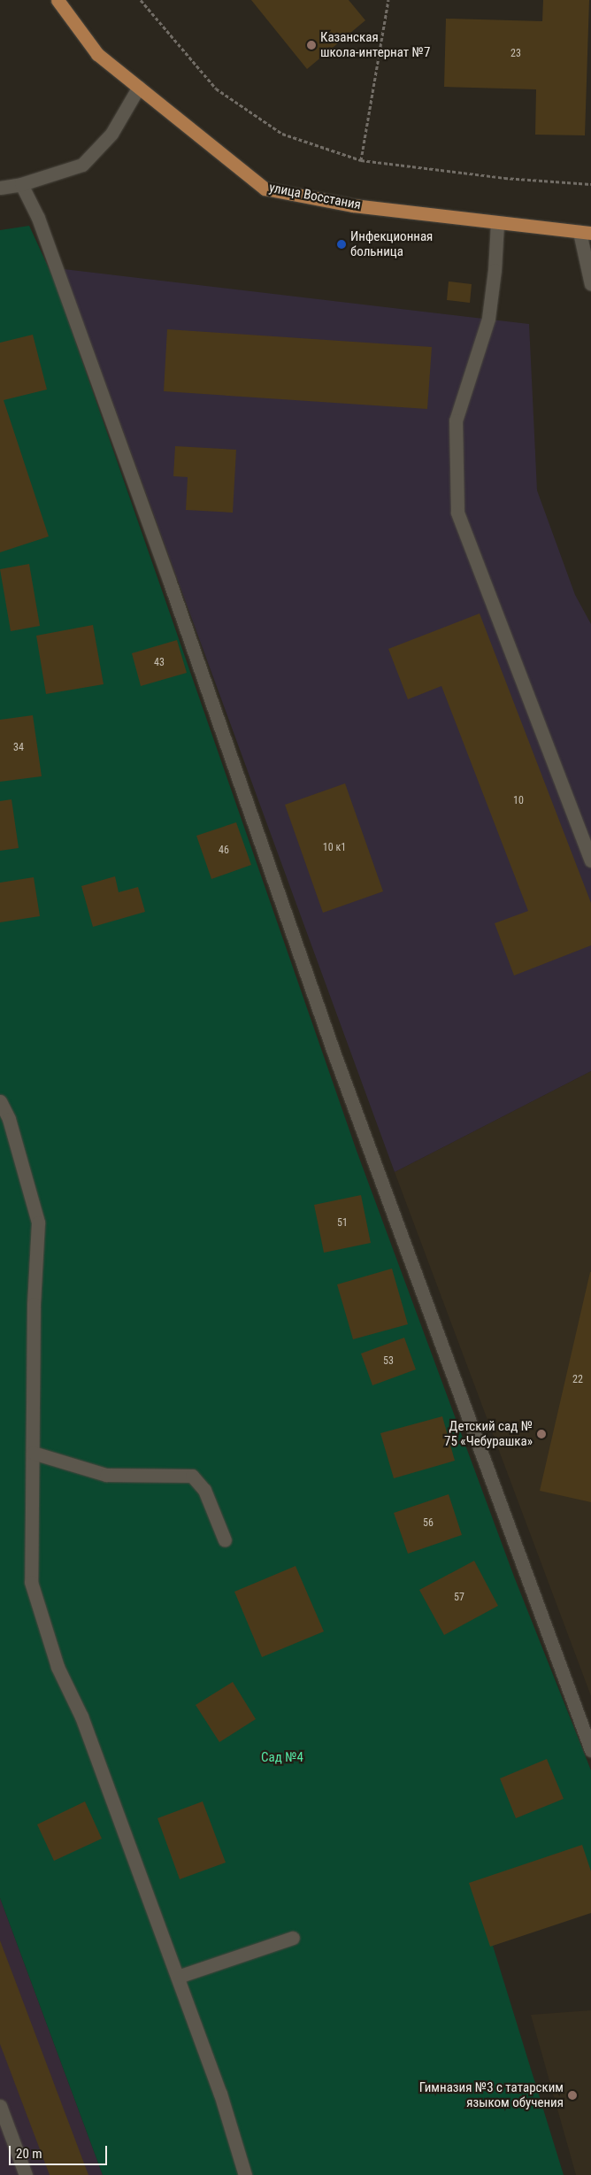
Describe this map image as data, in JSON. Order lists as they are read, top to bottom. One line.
{"streets":{"main road":["улица Восстания"]},"parks":["Сад №4"],"places":["Казанская школа-интернат №7","Инфекционная больница","Детский сад № 75 «Чебурашка»","Гимназия №3 с татарским языком обучения"],"house_numbers":["23","43","34","10","10 к1","46","51","53","22","56","57"],"scale_bar":"20 m"}
